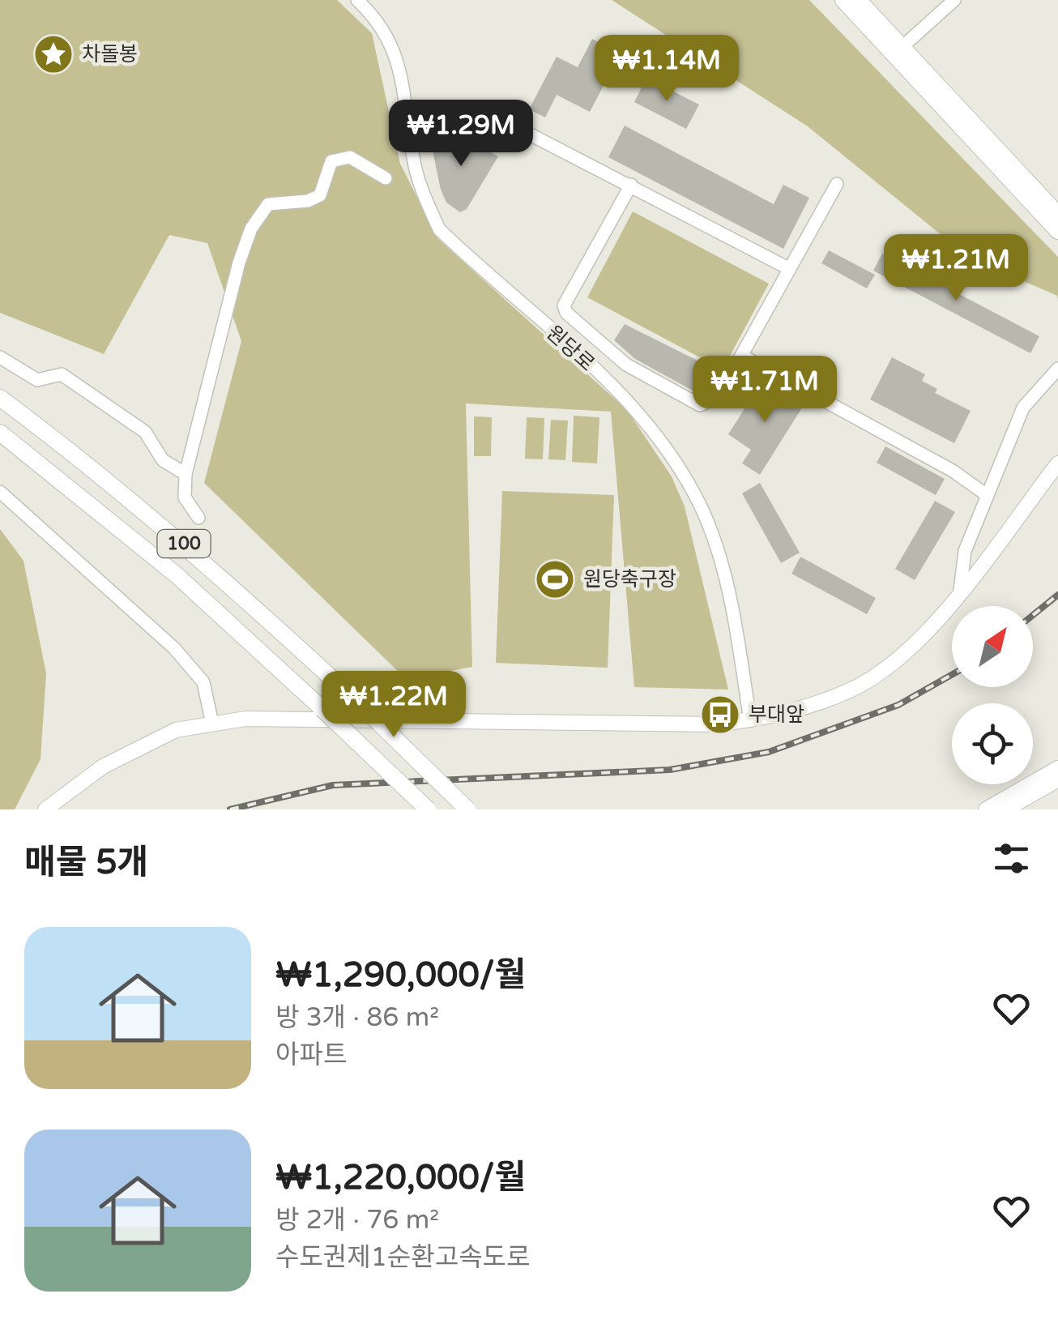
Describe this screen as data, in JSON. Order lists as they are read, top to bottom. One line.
{"streets":{"highway":["100"],"street":["원당로"]},"places":{"place":["차돌봉"],"sports":["원당축구장"],"bus stop":["부대앞"]},"north":"top right","page":{"price":["₩1.14M","₩1.29M","₩1.21M","₩1.71M","₩1.22M"],"heading":"매물 5개","list":[{"name":"₩1,290,000/월","note":"방 3개 · 86 m² · 아파트"},{"name":"₩1,220,000/월","note":"방 2개 · 76 m² · 수도권제1순환고속도로"}]}}
